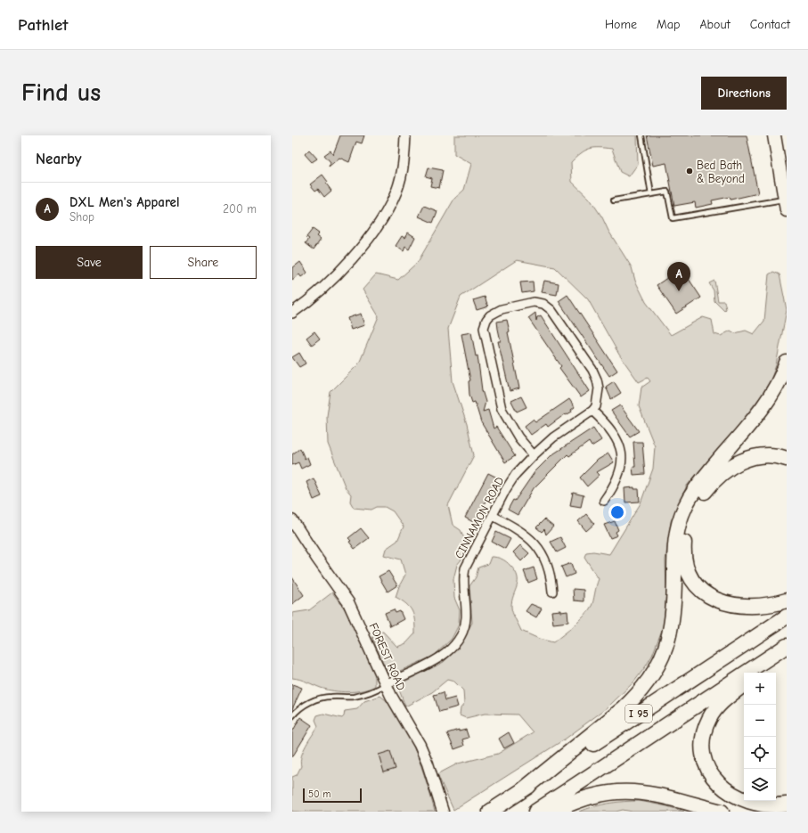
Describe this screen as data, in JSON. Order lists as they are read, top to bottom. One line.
{"streets":{"highway":["I 95"],"main road":["FOREST ROAD"],"street":["CINNAMON ROAD"]},"crossings":[["CINNAMON ROAD","FOREST ROAD"]],"places":["Bed Bath & Beyond"],"scale_bar":"50 m","page":{"header":"Pathlet","nav":["Home","Map","About","Contact"],"buttons":["Directions",["Save","Share"]],"title":"Find us","heading":"Nearby","list":[{"mark":"A","name":"DXL Men's Apparel","note":"Shop","value":"200 m"}],"pins":"A","map_buttons":["+","−"],"scale":"50 m"}}
